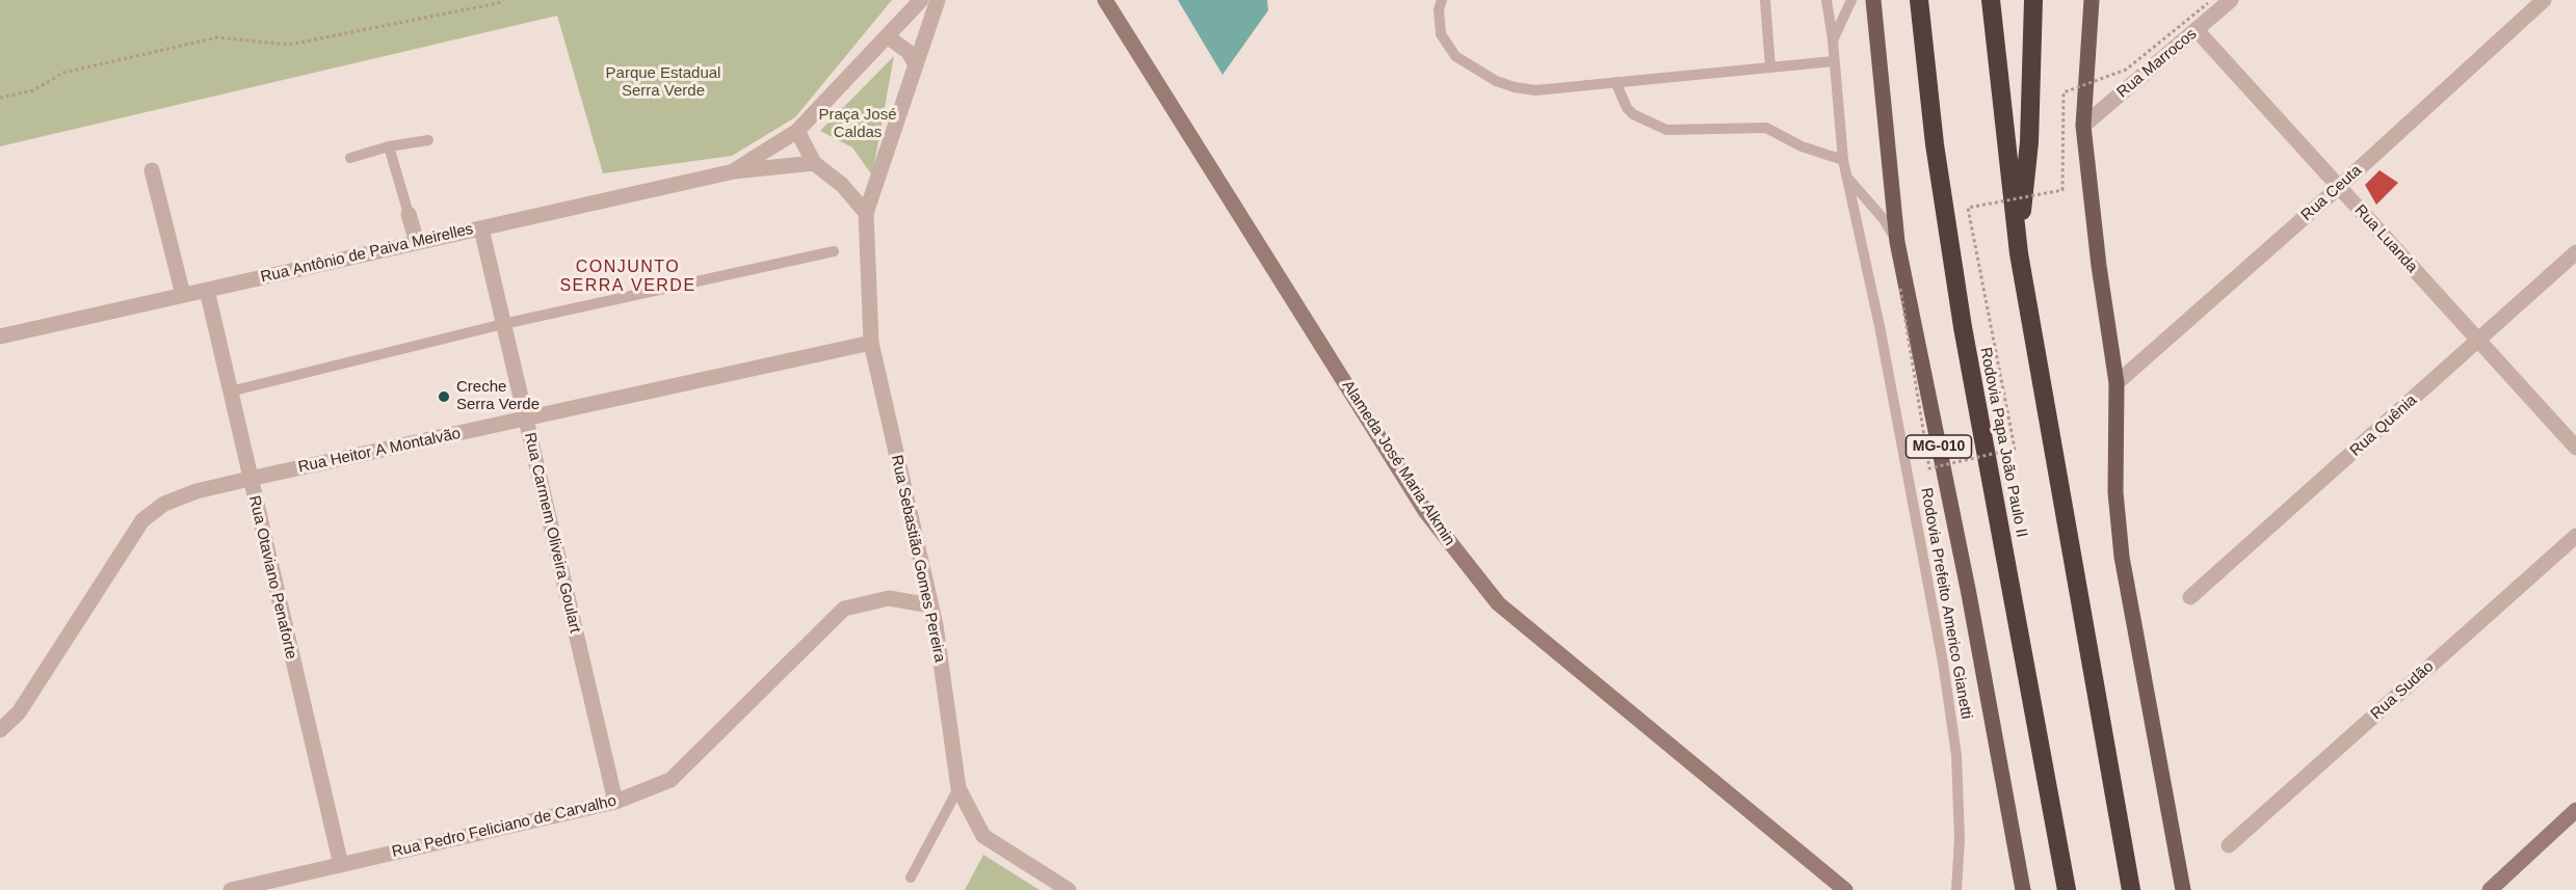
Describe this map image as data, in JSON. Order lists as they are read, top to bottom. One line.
{"streets":{"highway":["Rodovia Papa João Paulo II","MG-010"],"street":["Rua Marrocos","Rua Ceuta","Rua Luanda","Rua Antônio de Paiva Meirelles","Rua Quênia","Rua Heitor A Montalvão","Alameda José Maria Alkmin","Rua Carmem Oliveira Goulart","Rua Sebastião Gomes Pereira","Rua Otaviano Penaforte","Rua Sudão","Rua Pedro Feliciano de Carvalho"],"lane":["Rodovia Prefeito Americo Gianetti"]},"crossings":[["Rua Marrocos","Rua Luanda"],["Rua Ceuta","Rua Luanda"],["Rua Luanda","Rua Quênia"],["Rua Antônio de Paiva Meirelles","Rua Carmem Oliveira Goulart"],["Rua Antônio de Paiva Meirelles","Rua Otaviano Penaforte"],["Rua Heitor A Montalvão","Rua Carmem Oliveira Goulart"],["Rua Heitor A Montalvão","Rua Sebastião Gomes Pereira"],["Rua Heitor A Montalvão","Rua Otaviano Penaforte"],["Rua Carmem Oliveira Goulart","Rua Pedro Feliciano de Carvalho"],["Rua Sebastião Gomes Pereira","Rua Pedro Feliciano de Carvalho"],["Rua Otaviano Penaforte","Rua Pedro Feliciano de Carvalho"]],"districts":["CONJUNTO SERRA VERDE"],"parks":["Parque Estadual Serra Verde","Praça José Caldas"],"places":["Creche Serra Verde"]}
